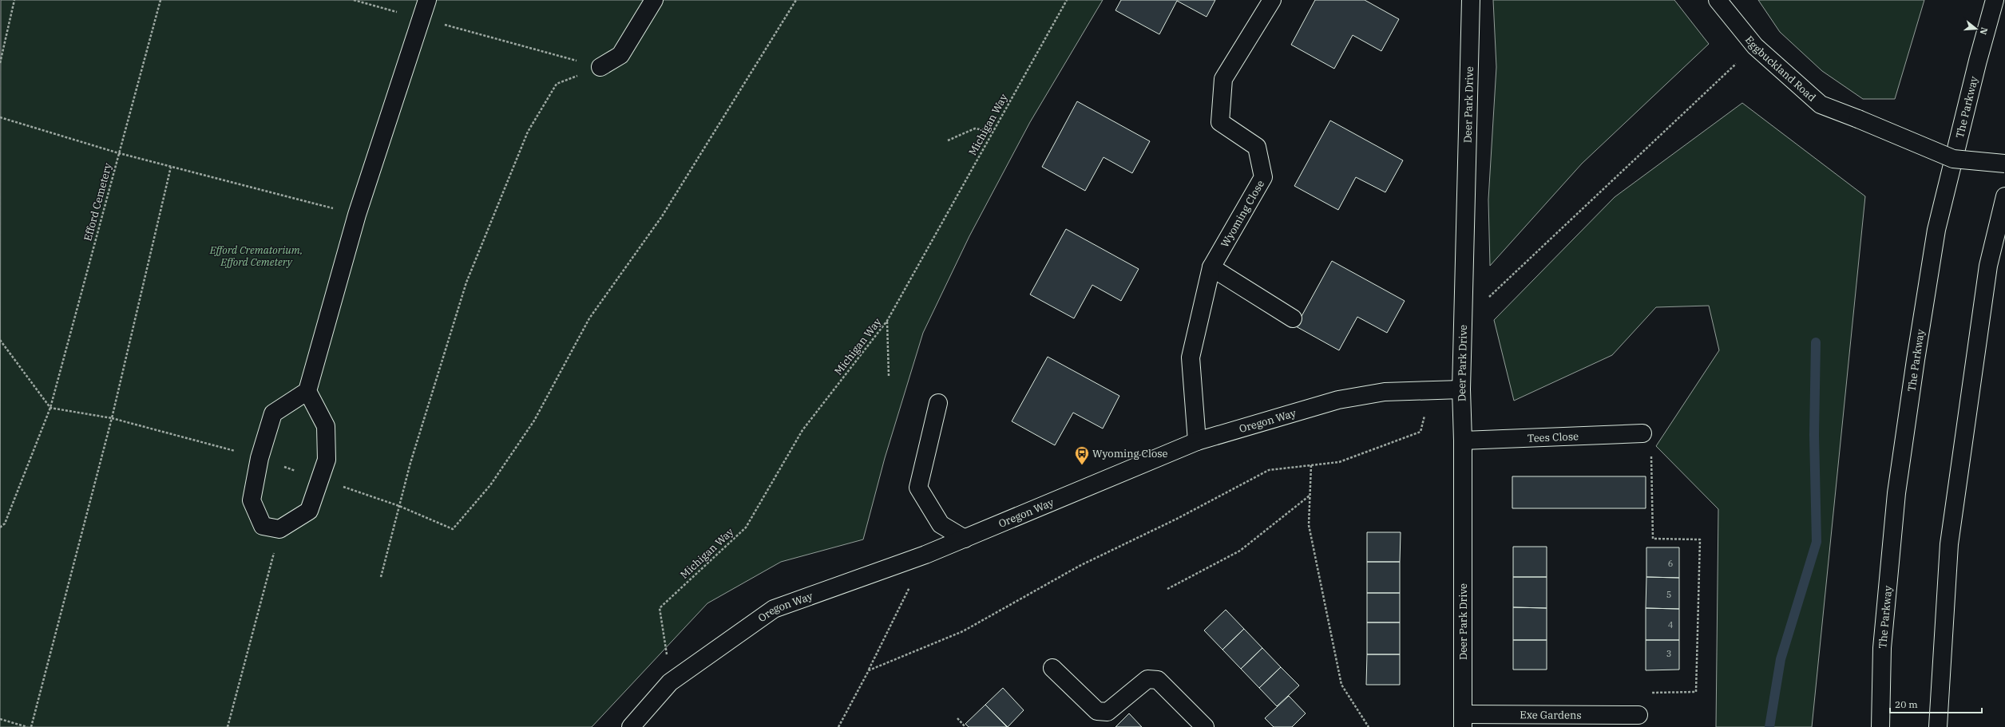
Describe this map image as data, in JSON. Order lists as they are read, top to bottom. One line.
{"streets":{"main road":["Eggbuckland Road","Deer Park Drive","The Parkway","Wyoming Close","Oregon Way","Tees Close","Exe Gardens"],"path":["Michigan Way","Efford Cemetery"]},"crossings":[["Deer Park Drive","Oregon Way"],["Deer Park Drive","Tees Close"],["Deer Park Drive","Exe Gardens"],["Michigan Way","Oregon Way"],["Wyoming Close","Oregon Way"]],"parks":["Efford Crematorium, Efford Cemetery"],"places":{"bus stop":["Wyoming Close"]},"house_numbers":["6","5","4","3"],"scale_bar":"20 m","north":"right"}
